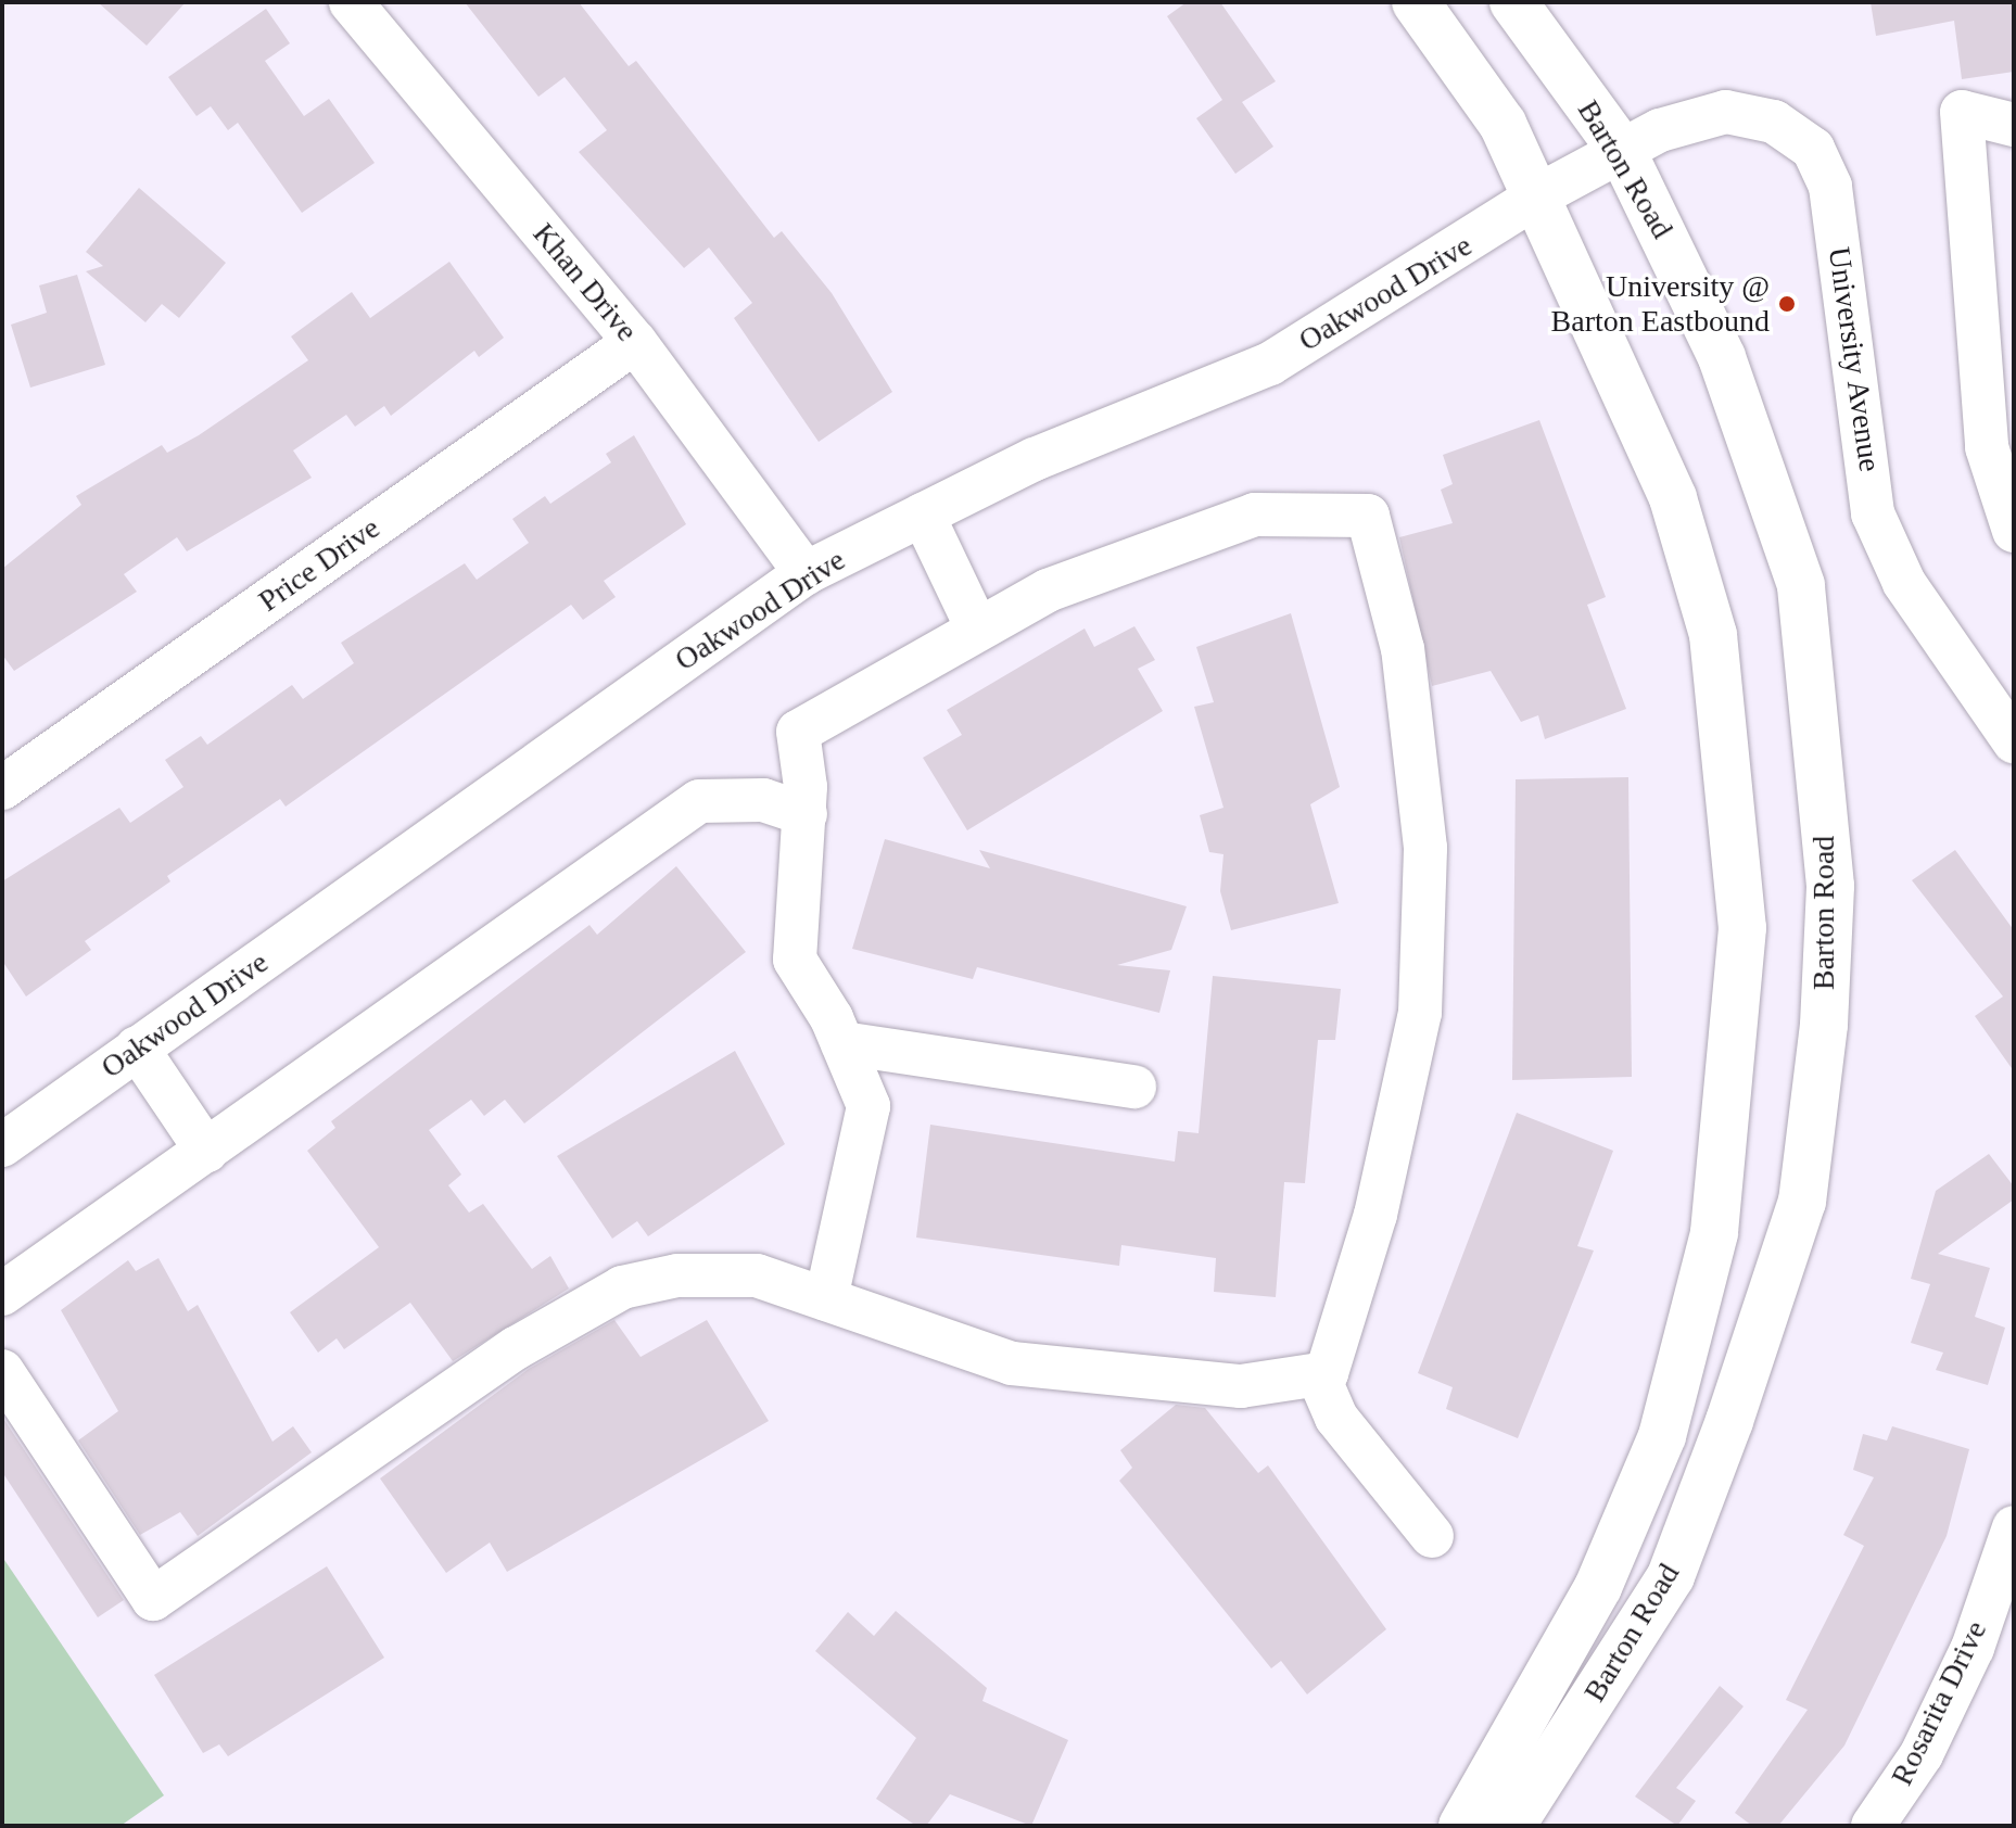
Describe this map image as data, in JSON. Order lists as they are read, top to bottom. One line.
{"streets":{"main road":["Barton Road"],"street":["Khan Drive","Oakwood Drive","University Avenue","Price Drive","Rosarita Drive"]},"crossings":[["Barton Road","Oakwood Drive"],["Barton Road","University Avenue"],["Khan Drive","Oakwood Drive"],["Khan Drive","Price Drive"],["Oakwood Drive","University Avenue"]],"places":["University @ Barton Eastbound"]}
